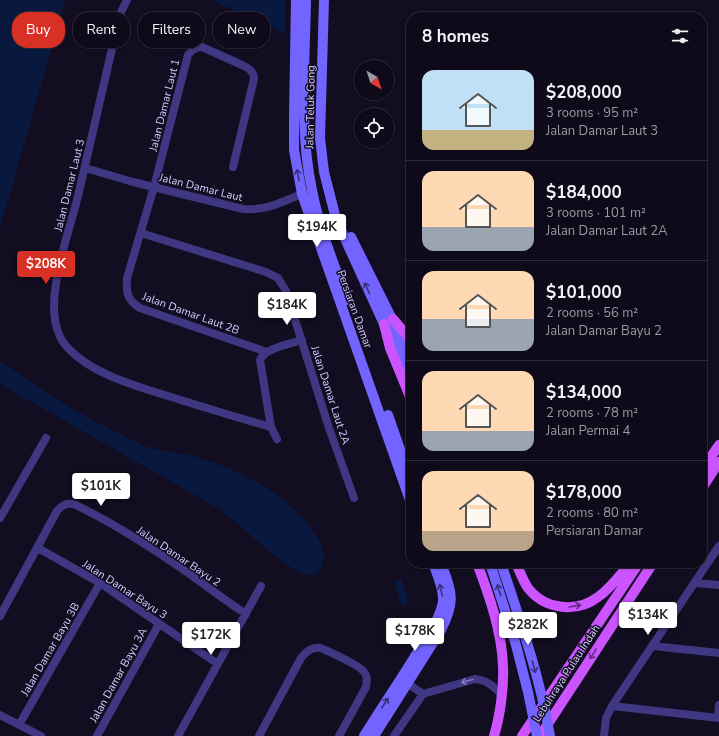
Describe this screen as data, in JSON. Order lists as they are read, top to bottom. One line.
{"streets":{"main road":["Lebuhraya Pulau Indah"],"street":["Jalan Damar Laut 1","Jalan Teluk Gong","Jalan Damar Laut 3","Jalan Damar Laut","Persiaran Damar","Jalan Damar Laut 2B","Jalan Damar Laut 2A","Jalan Damar Bayu 2","Jalan Damar Bayu 3","Jalan Damar Bayu 3B","Jalan Damar Bayu 3A"]},"crossings":[["Jalan Damar Laut 1","Jalan Damar Laut"],["Jalan Damar Laut 1","Jalan Damar Laut 2B"],["Jalan Damar Laut 3","Jalan Damar Laut"],["Jalan Damar Laut","Persiaran Damar"],["Jalan Damar Laut","Jalan Damar Laut 2B"],["Jalan Damar Laut 2B","Jalan Damar Laut 2A"],["Jalan Damar Bayu 2","Jalan Damar Bayu 3"],["Jalan Damar Bayu 3","Jalan Damar Bayu 3B"],["Jalan Damar Bayu 3","Jalan Damar Bayu 3A"]],"north":"bottom right","page":{"chip":["Buy","Rent","Filters","New"],"heading":"8 homes","list":[{"name":"$208,000","note":"3 rooms · 95 m² · Jalan Damar Laut 3"},{"name":"$184,000","note":"3 rooms · 101 m² · Jalan Damar Laut 2A"},{"name":"$101,000","note":"2 rooms · 56 m² · Jalan Damar Bayu 2"},{"name":"$134,000","note":"2 rooms · 78 m² · Jalan Permai 4"},{"name":"$178,000","note":"2 rooms · 80 m² · Persiaran Damar"}],"price":["$194K","$208K","$184K","$101K","$134K","$282K","$178K","$172K"]}}
